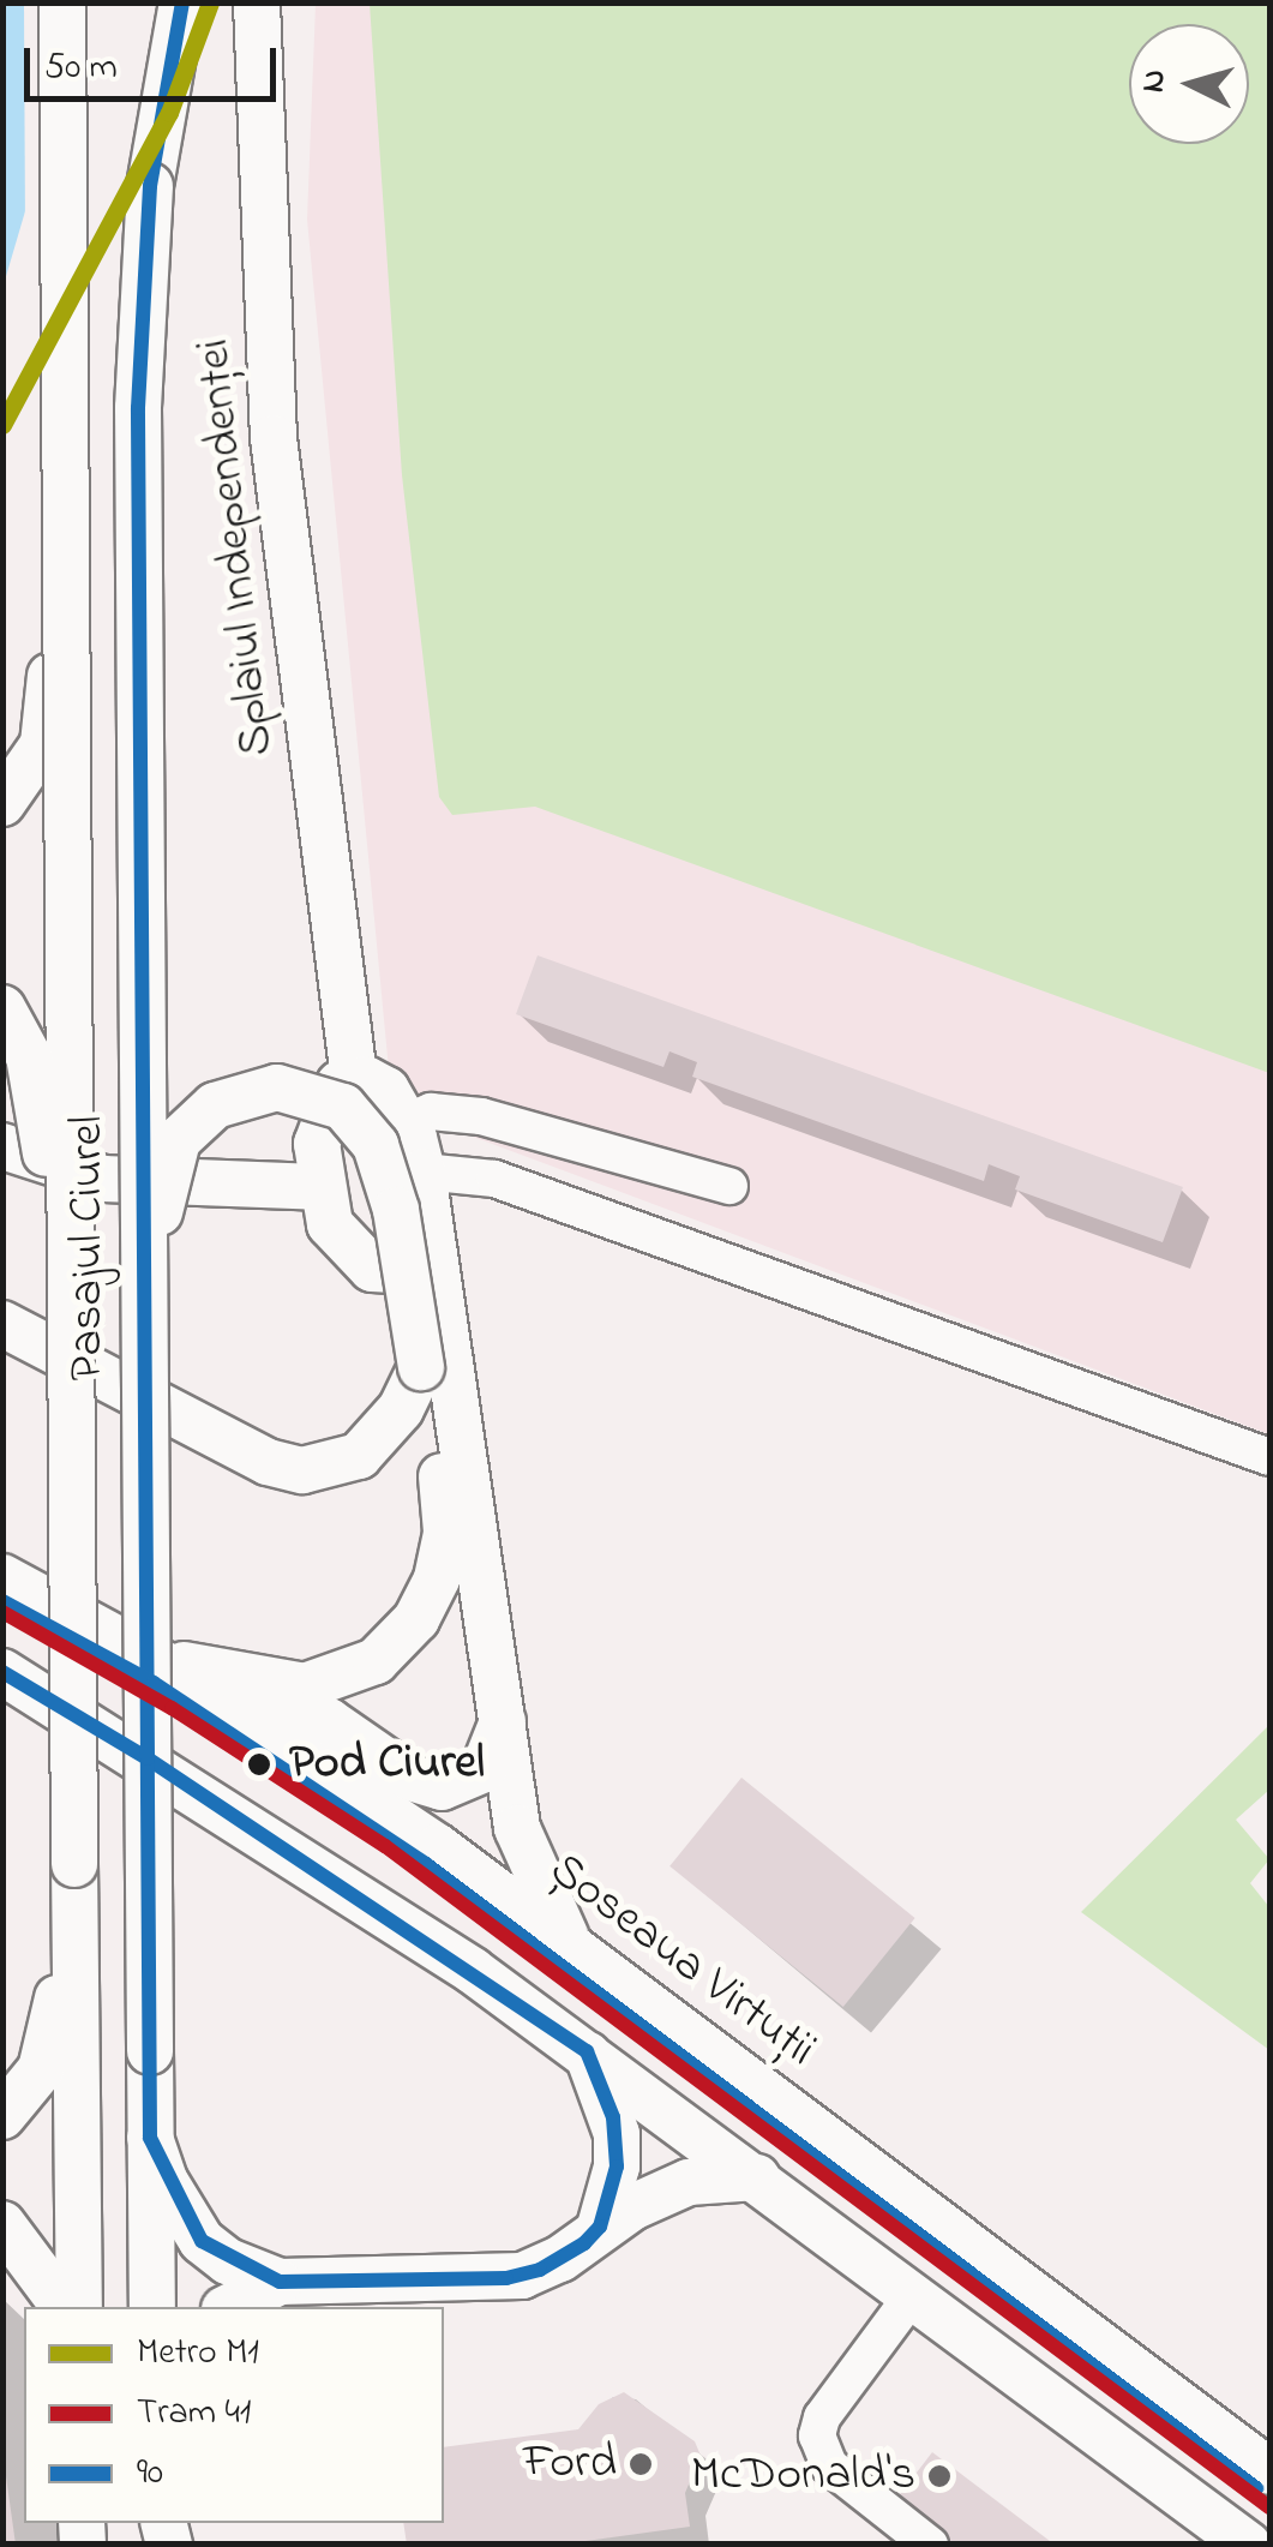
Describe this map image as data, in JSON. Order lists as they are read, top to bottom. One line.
{"streets":{"main road":["Splaiul Independenței","Pasajul Ciurel","Șoseaua Virtuții"]},"places":["Pod Ciurel","Ford","McDonald's"],"lines":["metro line M1","transit line 90","tram line 41"],"legend":["Metro M1","Tram 41","90"],"scale_bar":"50 m","north":"left"}
